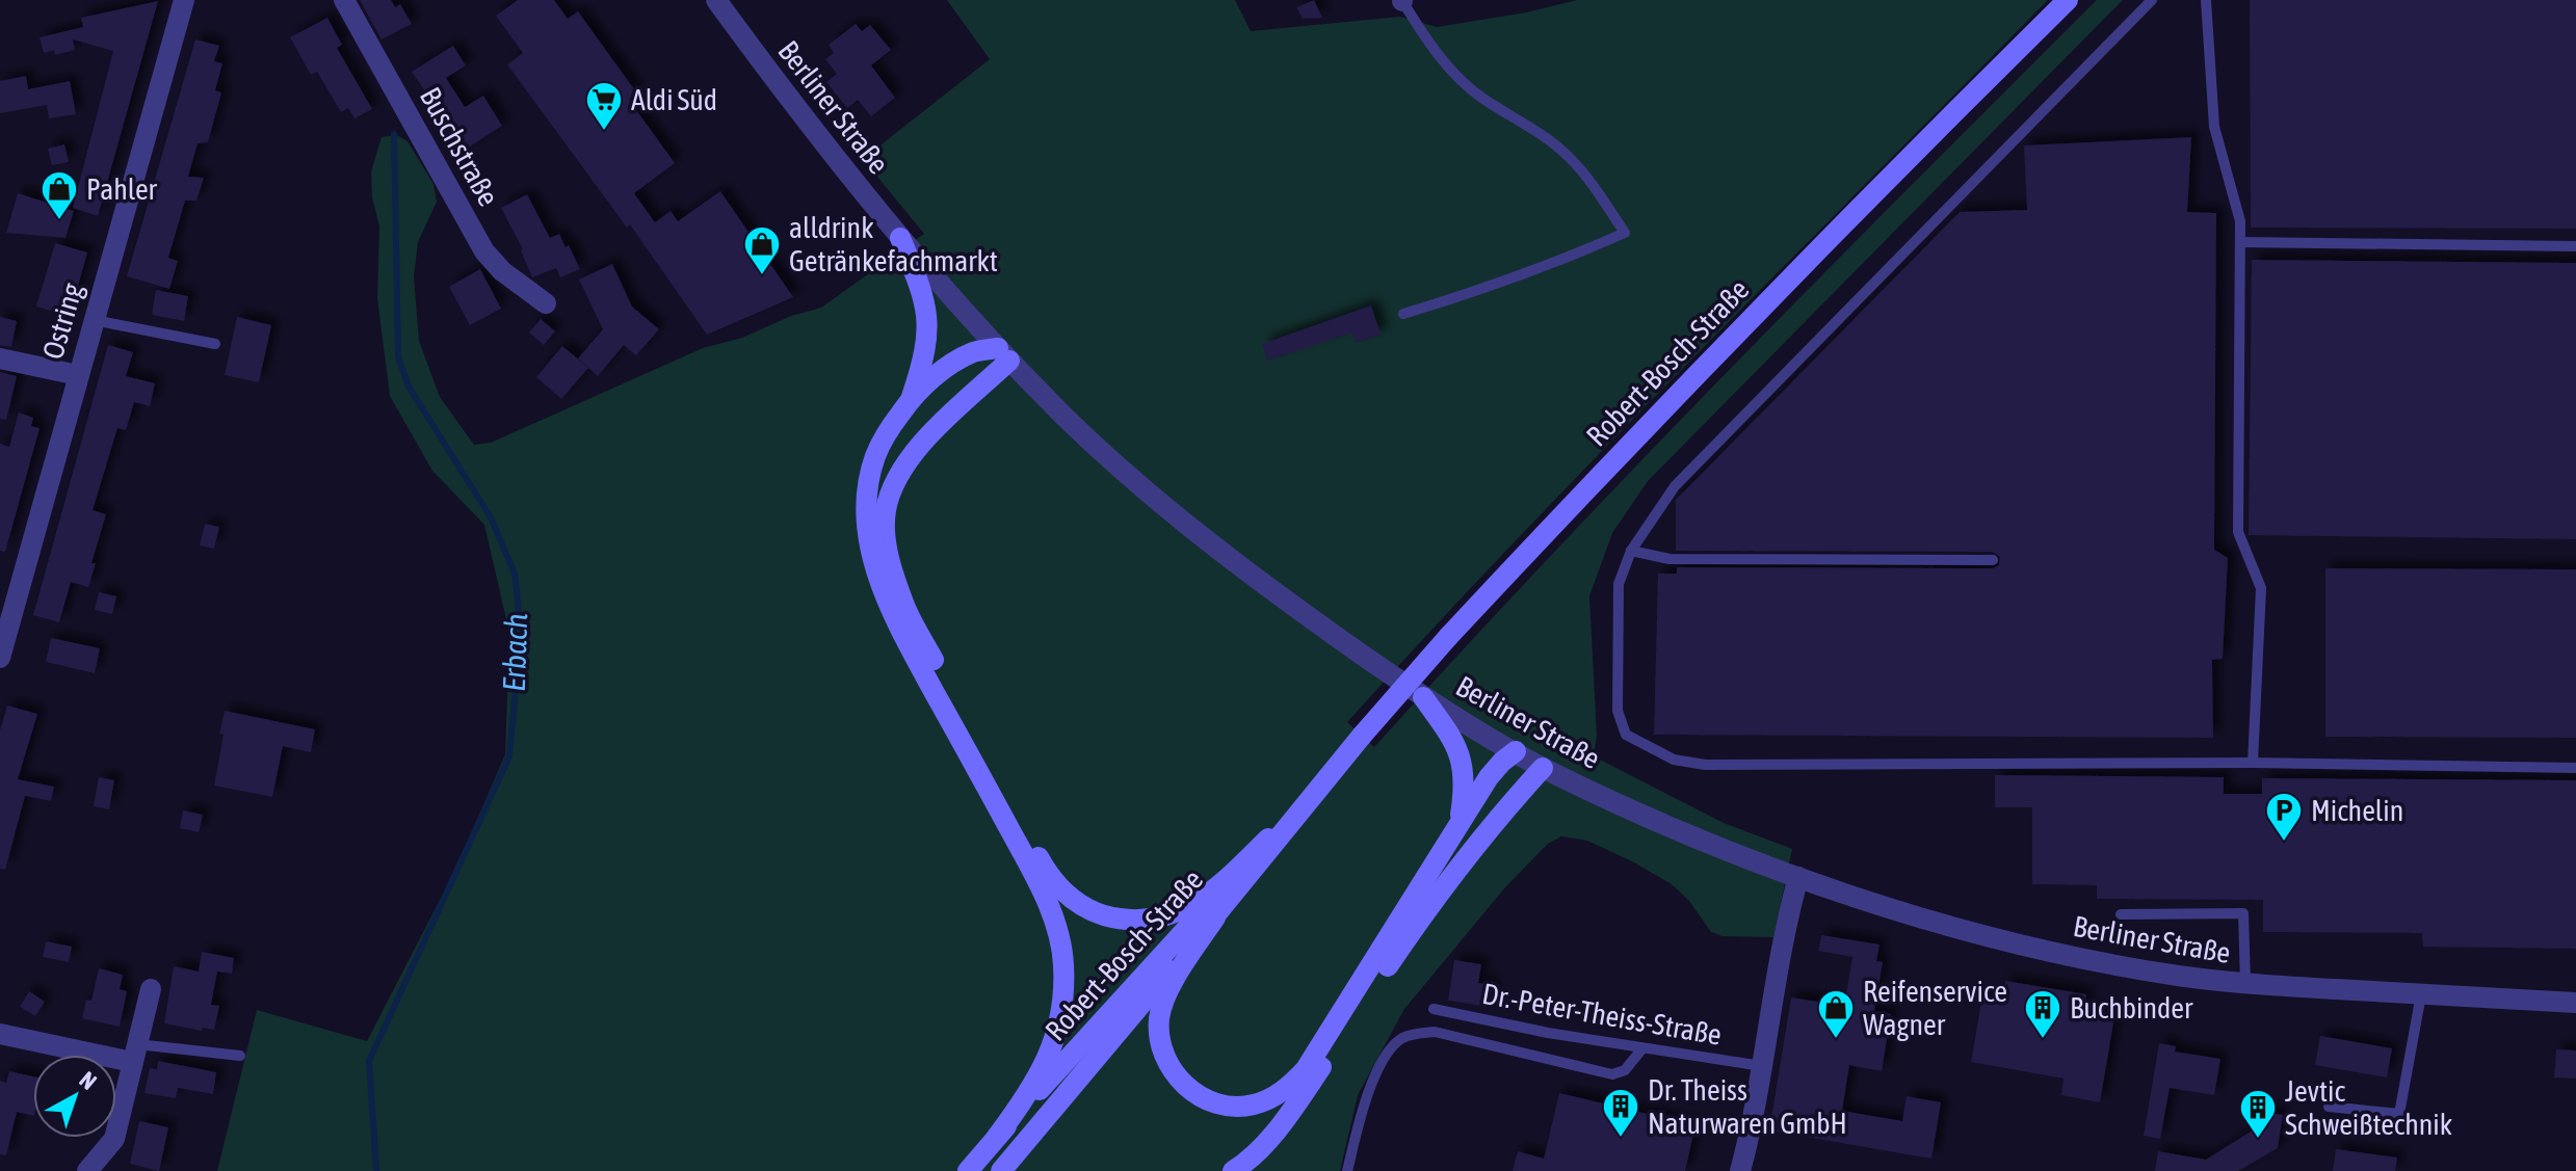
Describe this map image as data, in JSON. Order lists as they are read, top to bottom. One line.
{"streets":{"main road":["Robert-Bosch-Straße"],"street":["Berliner Straße","Buschstraße","Ostring"],"lane":["Dr.-Peter-Theiss-Straße"]},"water":["Erbach"],"places":{"supermarket":["Aldi Süd"],"shop":["Pahler","alldrink Getränkefachmarkt","Reifenservice Wagner"],"parking":["Michelin"],"building":["Buchbinder","Dr. Theiss Naturwaren GmbH","Jevtic Schweißtechnik"]},"north":"top right"}
